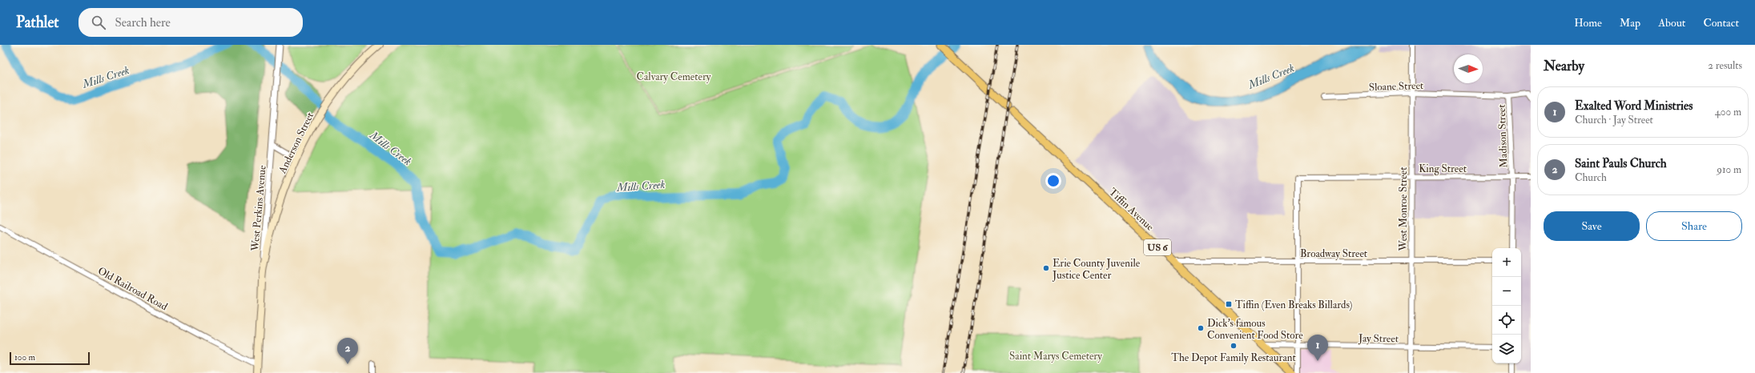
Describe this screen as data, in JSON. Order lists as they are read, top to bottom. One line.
{"streets":{"main road":["Anderson Street","West Perkins Avenue","Tiffin Avenue","US 6"],"street":["Sloane Street","Madison Street","King Street","West Monroe Street","Broadway Street","Old Railroad Road","Jay Street"]},"crossings":[["Sloane Street","Madison Street"],["Sloane Street","West Monroe Street"],["Madison Street","King Street"],["Anderson Street","West Perkins Avenue"],["King Street","West Monroe Street"],["King Street","Broadway Street"],["West Perkins Avenue","Old Railroad Road"],["Tiffin Avenue","Broadway Street"],["Tiffin Avenue","Jay Street"],["West Monroe Street","Broadway Street"],["West Monroe Street","Jay Street"]],"water":["Mills Creek"],"parks":["Calvary Cemetery","Saint Marys Cemetery"],"places":{"other":["Erie County Juvenile Justice Center","Dick's famous Convenient Food Store","The Depot Family Restaurant"],"transit":["Tiffin (Even Breaks Billards)"]},"scale_bar":"100 m","north":"right","page":{"header":"Pathlet","search":"Search here","nav":["Home","Map","About","Contact"],"heading":["Nearby","2 results"],"list":[{"mark":"1","name":"Exalted Word Ministries","note":"Church · Jay Street","value":"400 m"},{"mark":"2","name":"Saint Pauls Church","note":"Church","value":"910 m"}],"buttons":["Save","Share"],"map_buttons":["+","−"],"pins":["1","2"],"scale":"100 m"}}
